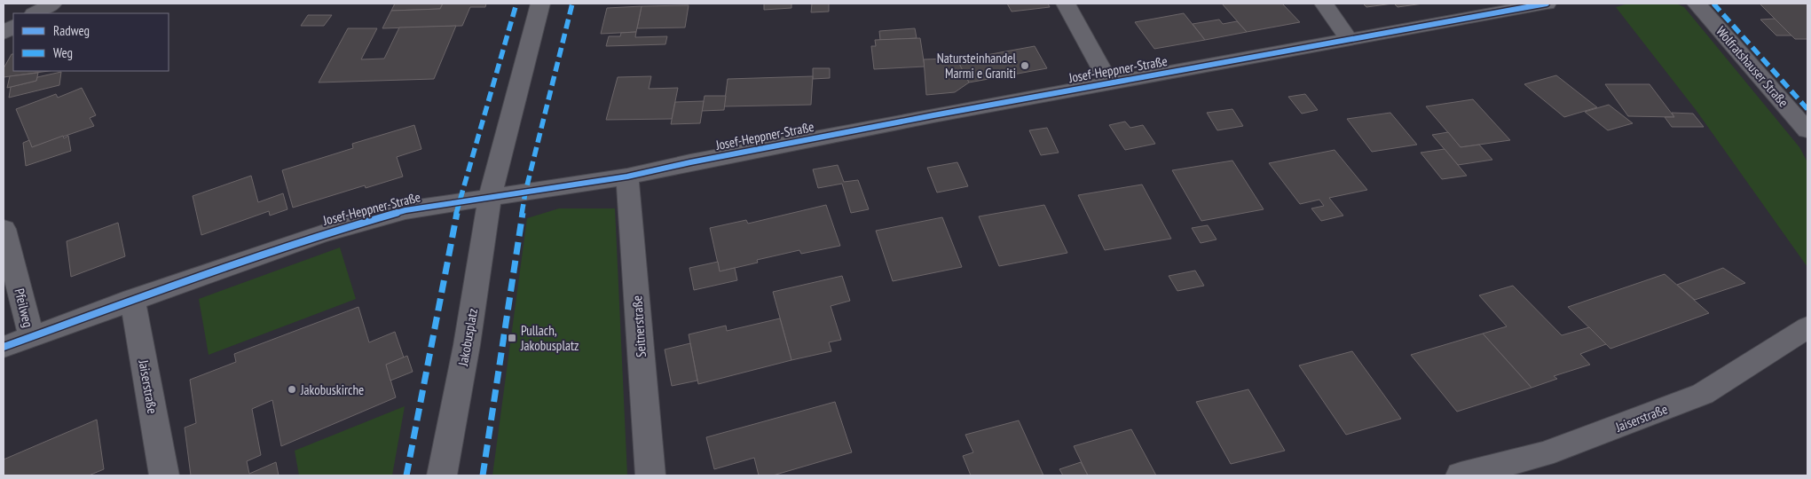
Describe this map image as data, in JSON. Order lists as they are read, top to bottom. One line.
{"streets":{"street":["Wolfratshauser Straße","Josef-Heppner-Straße","Pfeilweg","Seitnerstraße","Jakobusplatz","Jaiserstraße"]},"crossings":[["Josef-Heppner-Straße","Pfeilweg"],["Josef-Heppner-Straße","Seitnerstraße"],["Josef-Heppner-Straße","Jakobusplatz"],["Josef-Heppner-Straße","Jaiserstraße"]],"places":{"other":["Natursteinhandel Marmi e Graniti","Jakobuskirche"],"transit":["Pullach, Jakobusplatz"]},"legend":["Radweg","Weg"]}
